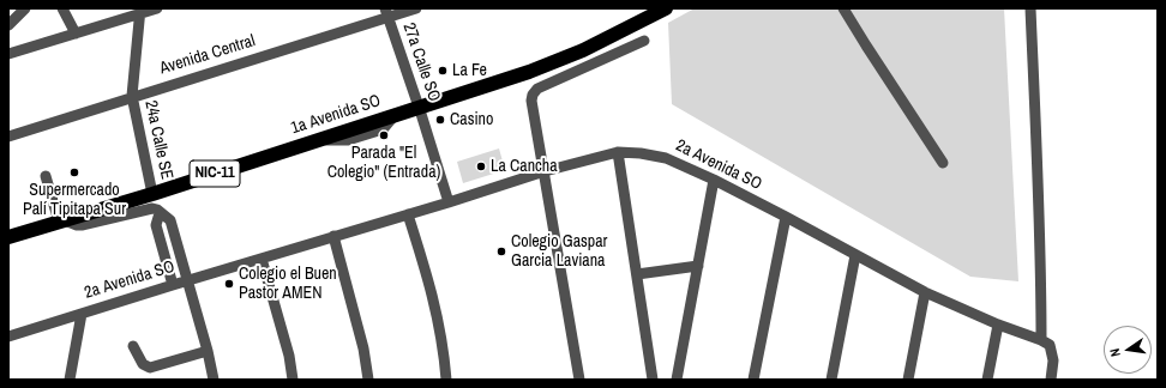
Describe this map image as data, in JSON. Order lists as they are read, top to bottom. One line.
{"streets":{"highway":["1a Avenida SO","NIC-11"],"street":["Avenida Central","27a Calle SO","24a Calle SE","2a Avenida SO"]},"crossings":[["Avenida Central","27a Calle SO"],["Avenida Central","24a Calle SE"],["27a Calle SO","1a Avenida SO"],["27a Calle SO","2a Avenida SO"],["1a Avenida SO","24a Calle SE"]],"places":["La Fe","Casino","Parada \"El Colegio\" (Entrada)","La Cancha","Supermercado Palí Tipitapa Sur","Colegio Gaspar Garcia Laviana","Colegio el Buen Pastor AMEN"],"north":"left"}
